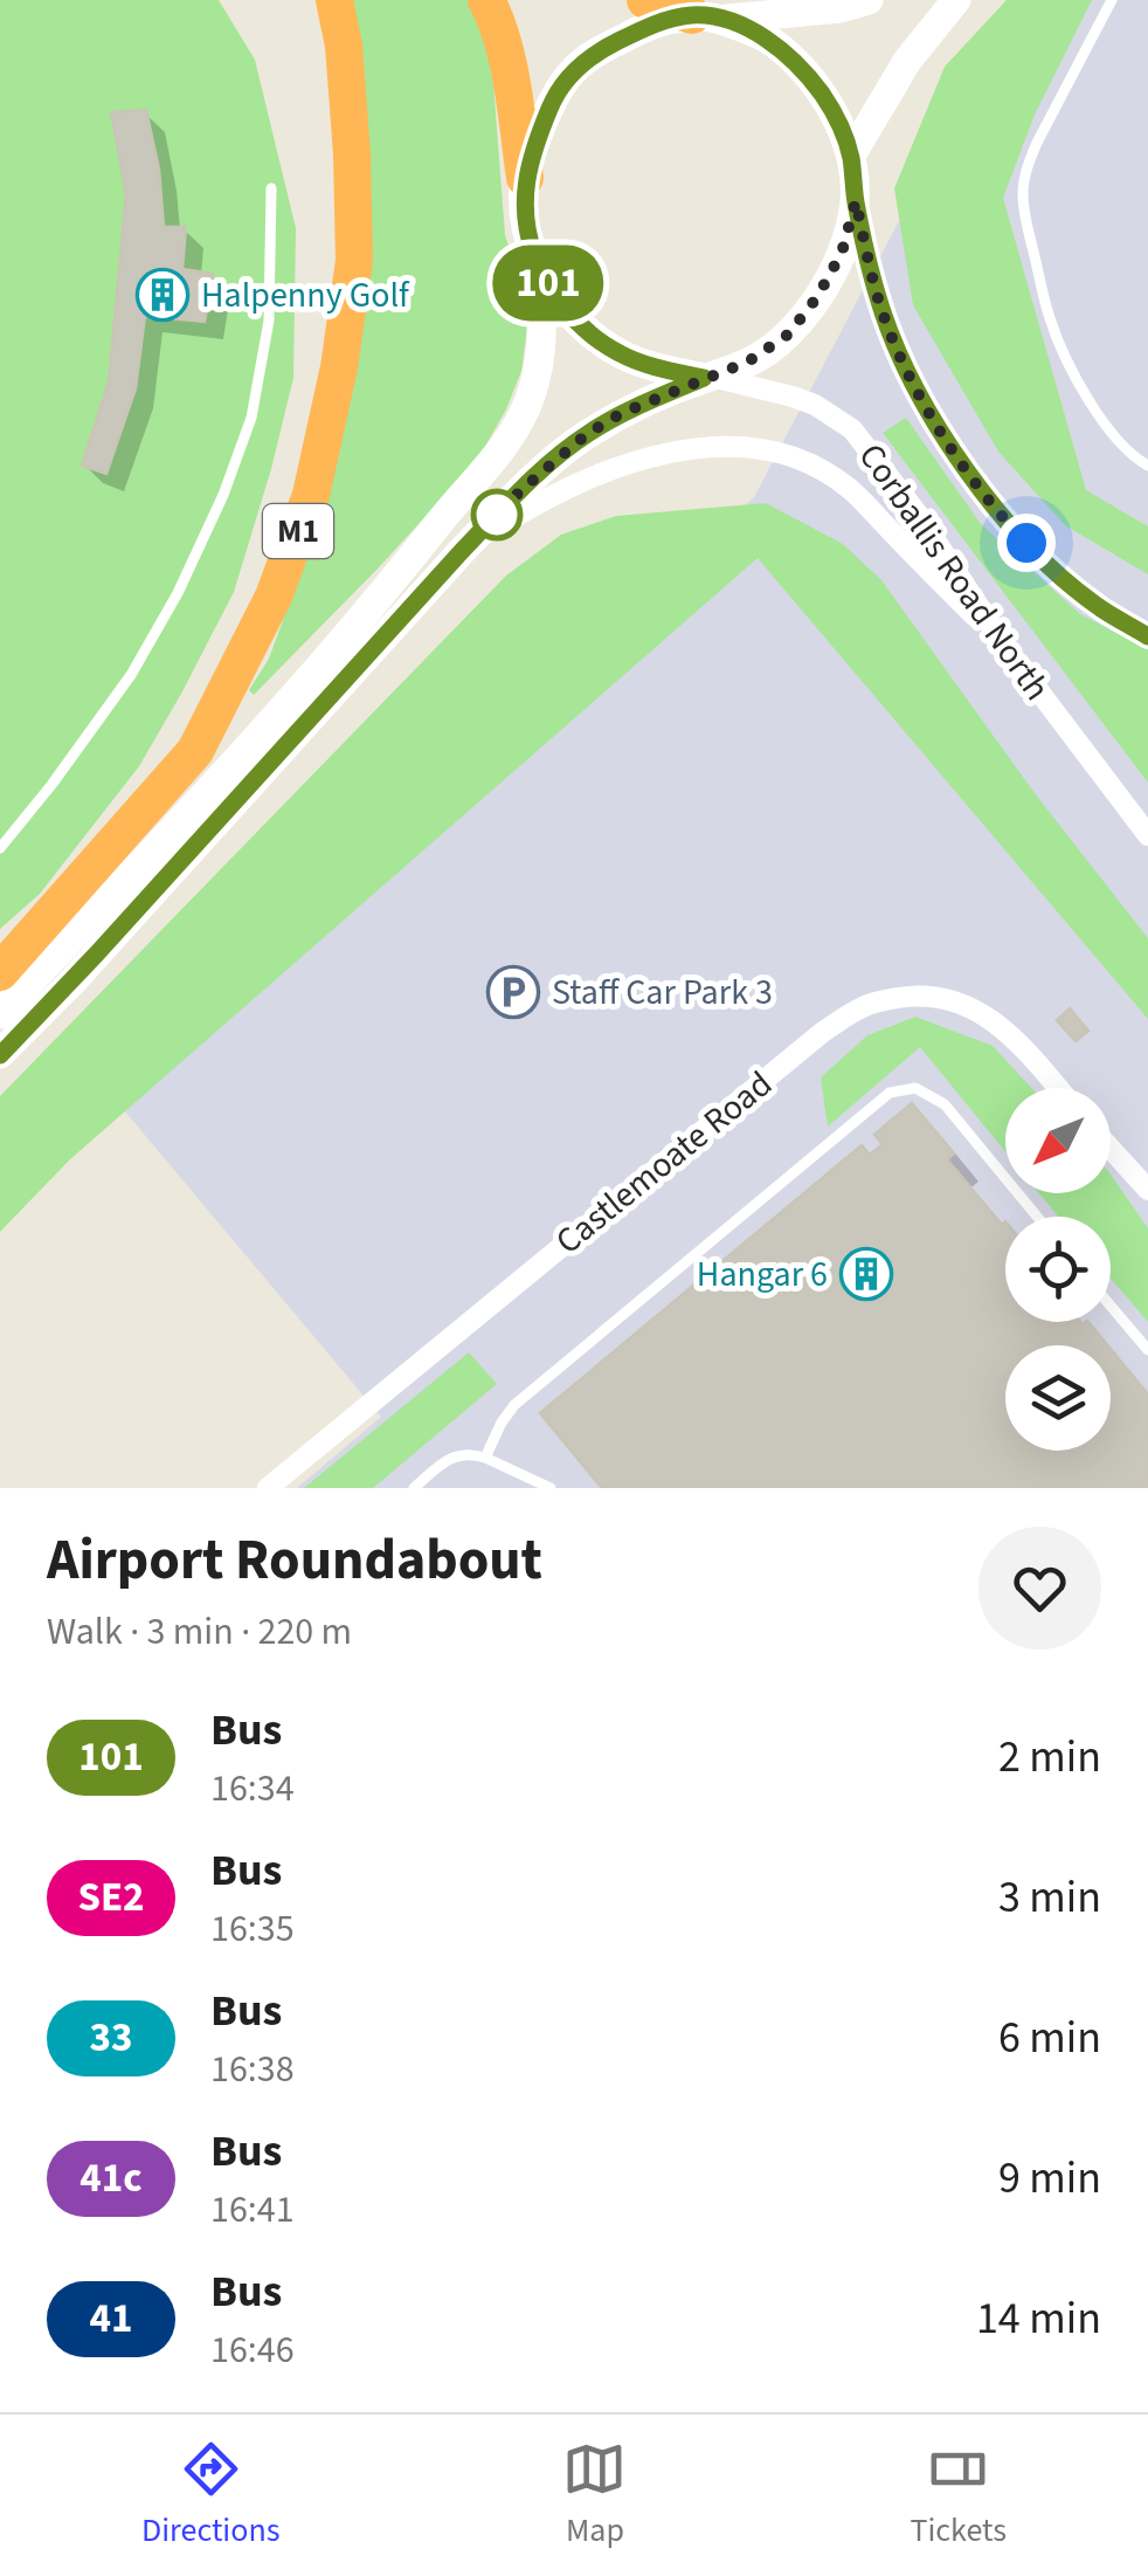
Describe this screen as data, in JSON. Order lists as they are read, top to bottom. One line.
{"streets":{"highway":["M1"],"street":["Corballis Road North","Castlemoate Road"]},"places":{"building":["Halpenny Golf","Hangar 6"],"parking":["Staff Car Park 3"]},"lines":["bus line 101"],"north":"bottom left","page":{"on_map":"101","heading":["Airport Roundabout","Walk · 3 min · 220 m"],"list":[{"mark":"101","name":"Bus","note":"16:34","value":"2 min"},{"mark":"SE2","name":"Bus","note":"16:35","value":"3 min"},{"mark":"33","name":"Bus","note":"16:38","value":"6 min"},{"mark":"41c","name":"Bus","note":"16:41","value":"9 min"},{"mark":"41","name":"Bus","note":"16:46","value":"14 min"}],"tabs":["Directions","Map","Tickets"]}}
